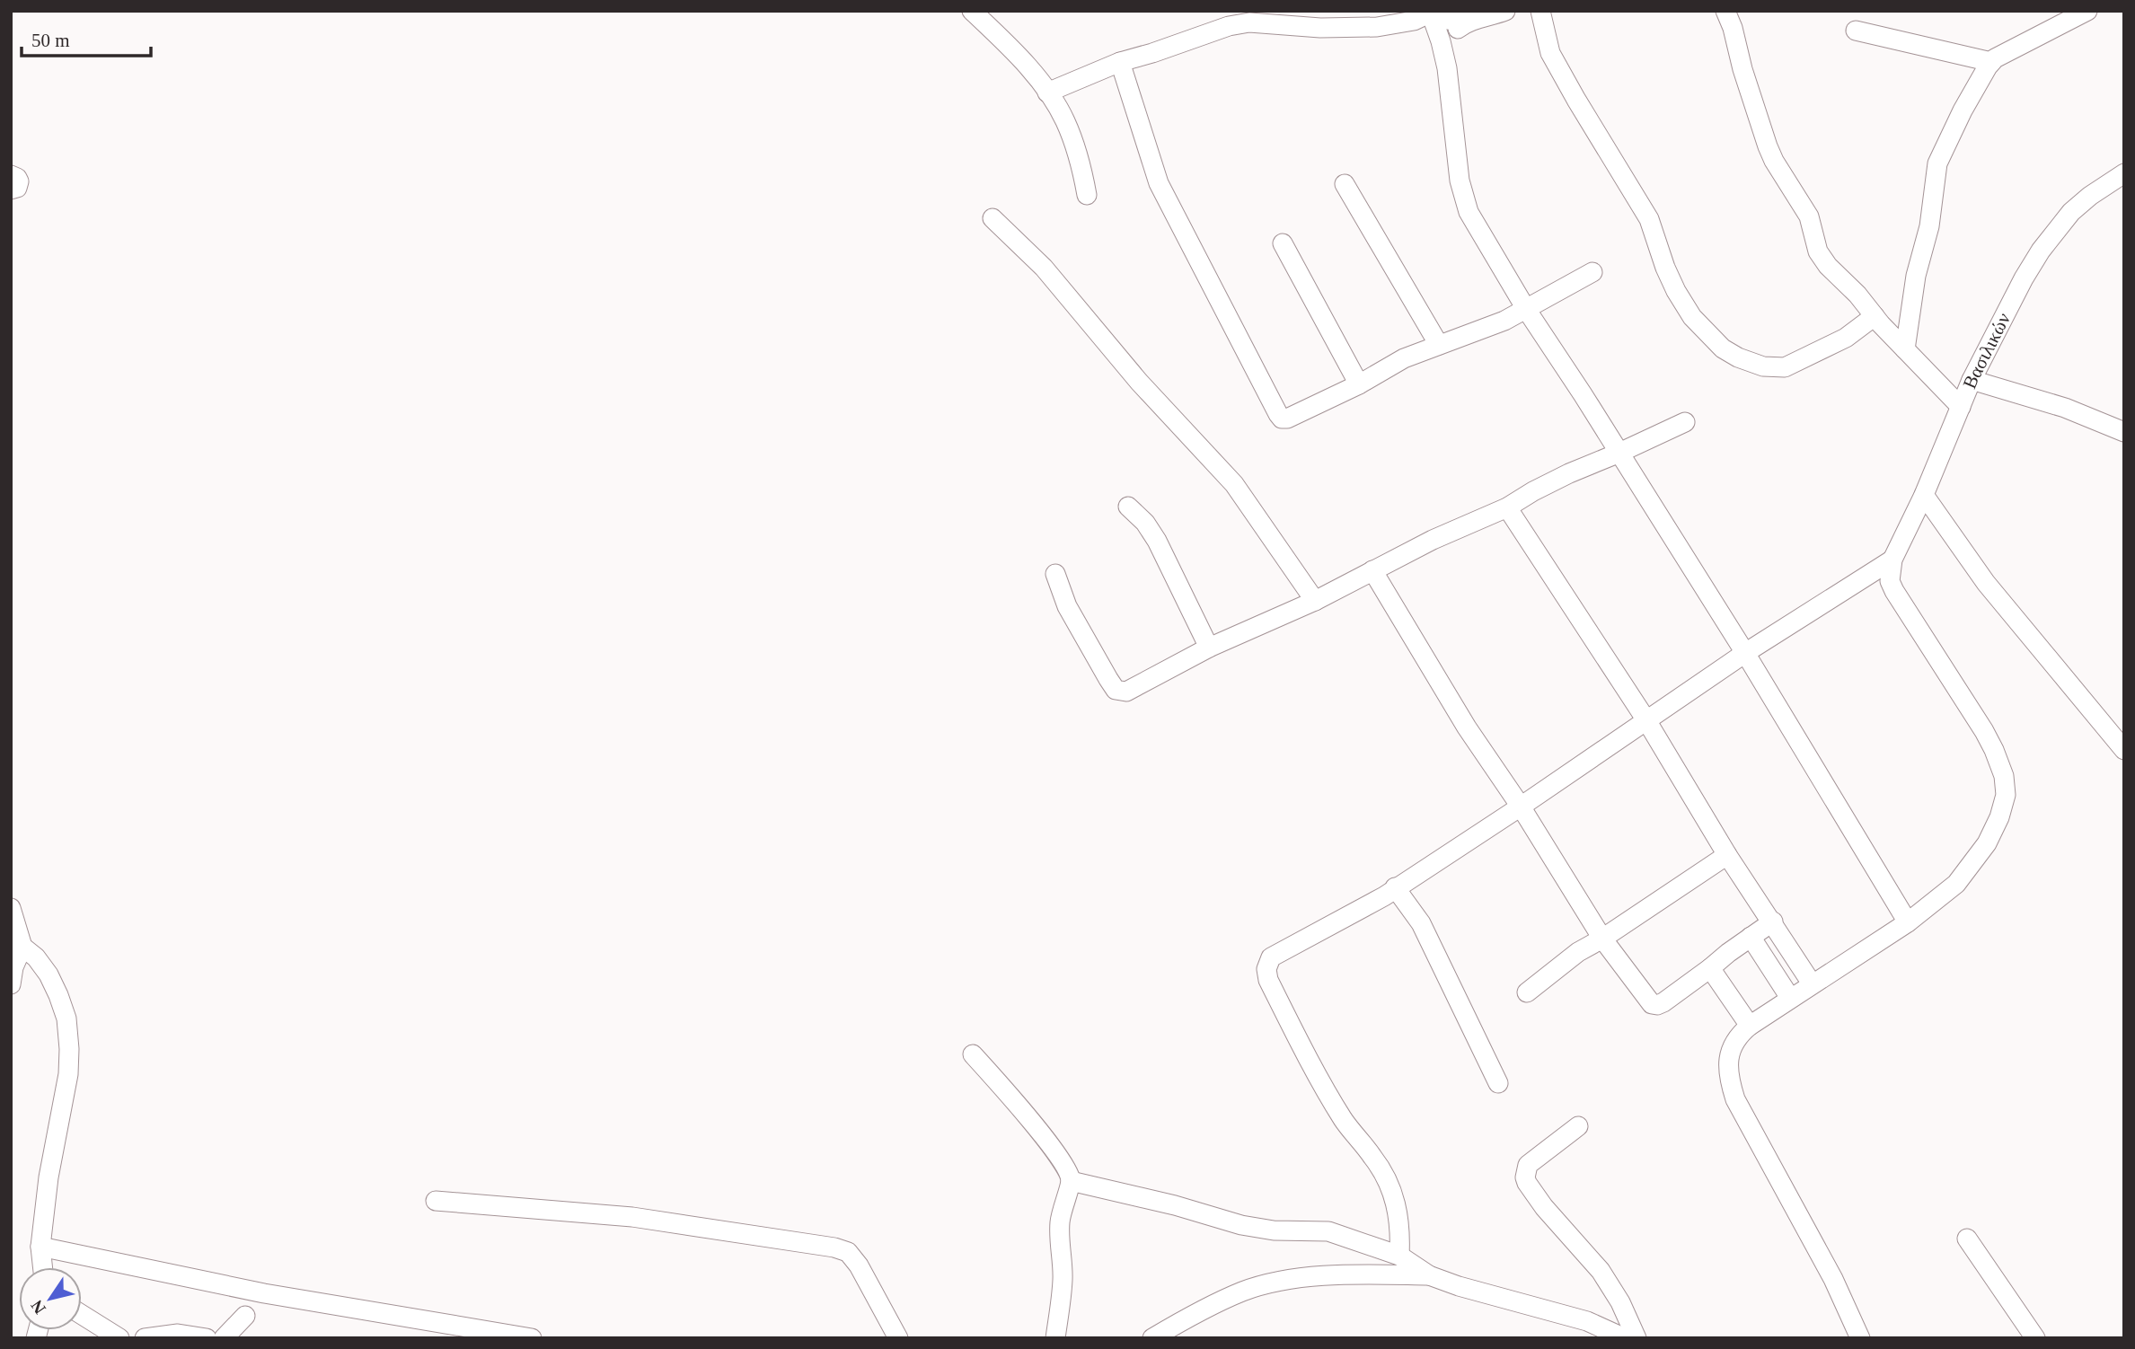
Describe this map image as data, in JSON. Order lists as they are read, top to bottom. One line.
{"streets":{"street":["Βασιλικών"]},"scale_bar":"50 m","north":"bottom left"}
